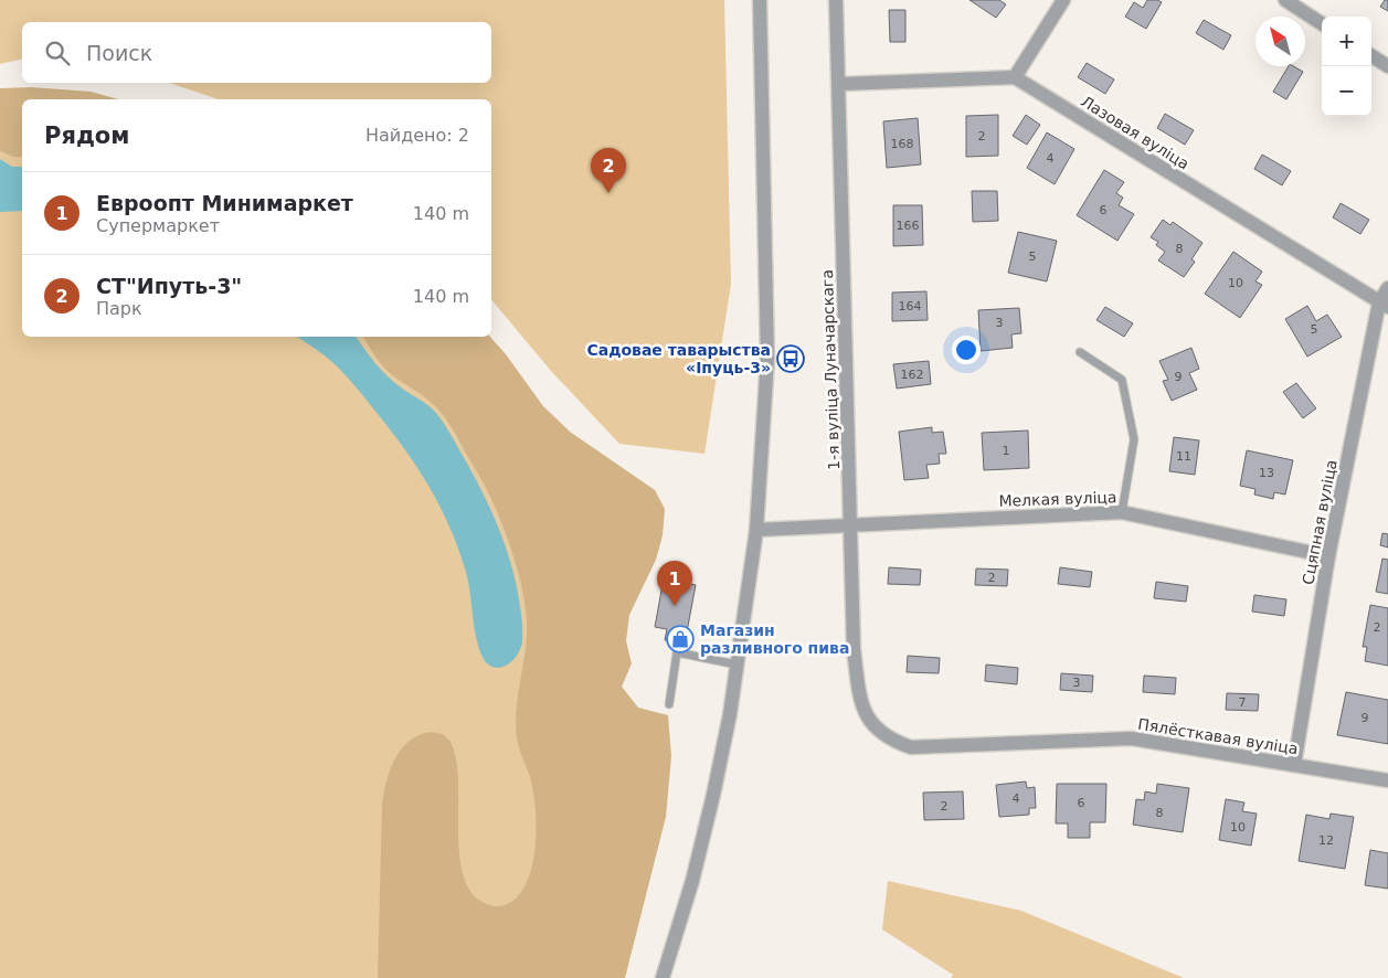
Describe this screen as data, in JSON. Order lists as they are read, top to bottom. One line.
{"streets":{"street":["Лазовая вуліца","1-я вуліца Луначарскага","Мелкая вуліца","Сцяпная вуліца","Пялёсткавая вуліца"]},"crossings":[["Лазовая вуліца","Сцяпная вуліца"],["1-я вуліца Луначарскага","Мелкая вуліца"],["1-я вуліца Луначарскага","Пялёсткавая вуліца"],["Мелкая вуліца","Сцяпная вуліца"],["Сцяпная вуліца","Пялёсткавая вуліца"]],"places":{"bus stop":["Садовае таварыства «Іпуць-3»"],"shop":["Магазин разливного пива"]},"house_numbers":["2","168","4","6","166","8","5","10","164","3","5","162","9","1","11","13","2","2","3","7","9","4","6","2","8","10","12"],"north":"top left","page":{"map_buttons":["+","−"],"search":"Поиск","heading":["Рядом","Найдено: 2"],"pins":["2","1"],"list":[{"mark":"1","name":"Евроопт Минимаркет","note":"Супермаркет","value":"140 m"},{"mark":"2","name":"СТ\"Ипуть-3\"","note":"Парк","value":"140 m"}]}}
